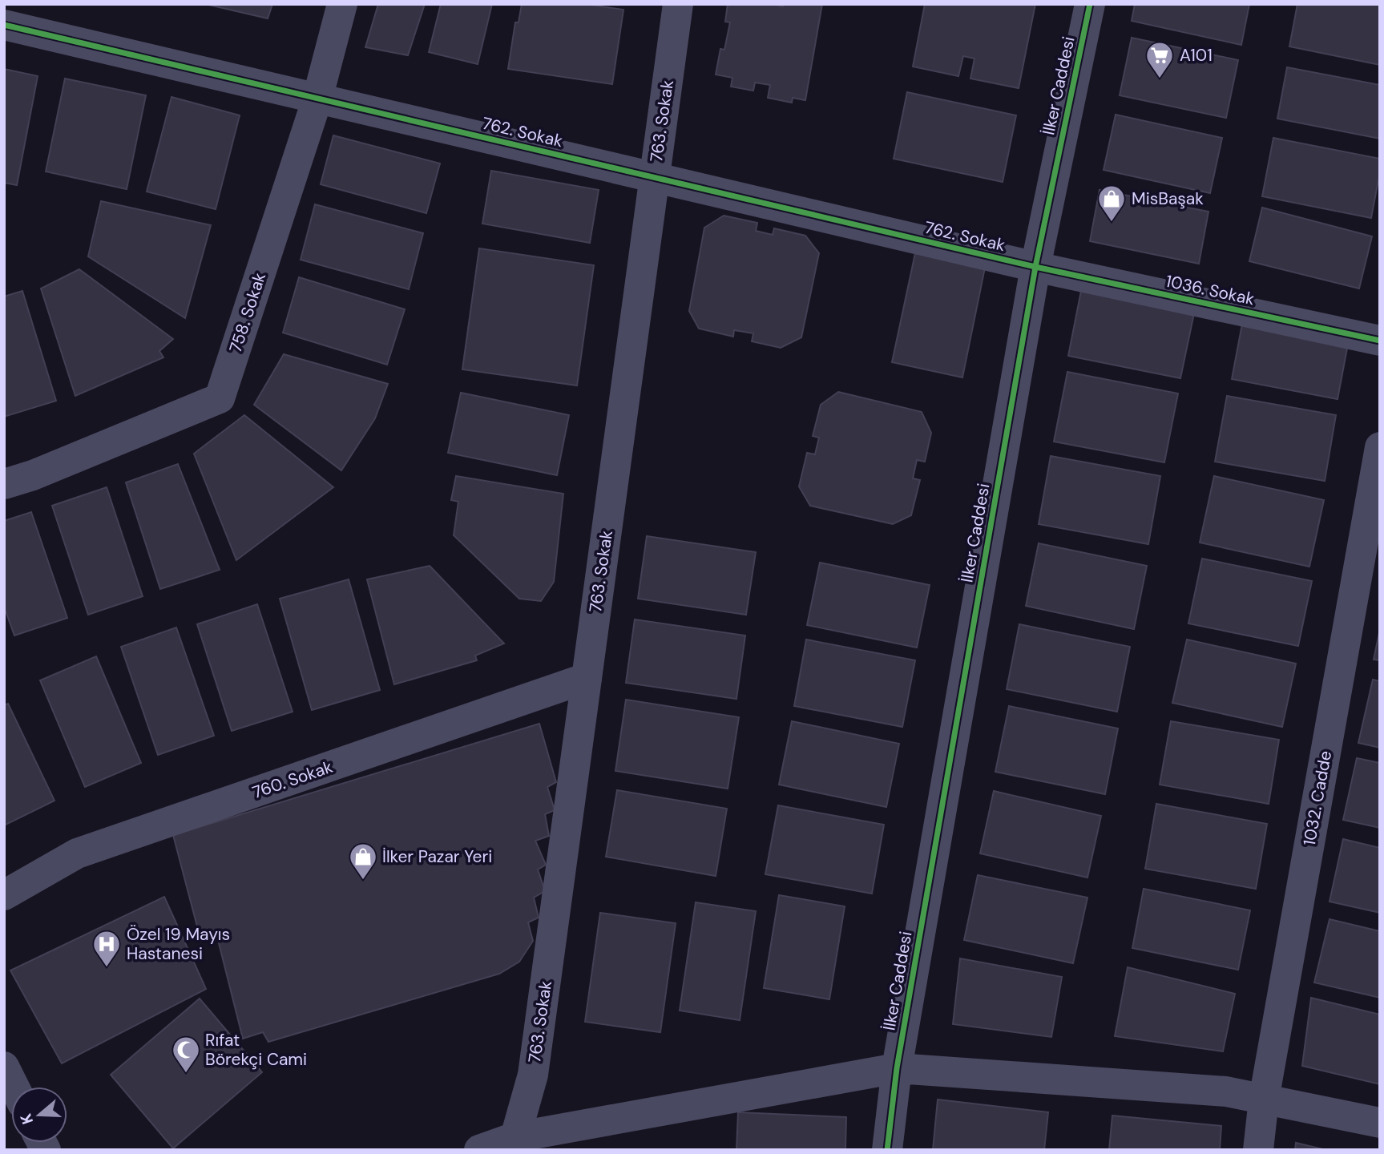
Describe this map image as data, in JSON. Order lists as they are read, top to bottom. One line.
{"streets":{"street":["İlker Caddesi","763. Sokak","762. Sokak","1036. Sokak","758. Sokak","760. Sokak","1032. Cadde"]},"crossings":[["İlker Caddesi","762. Sokak"],["İlker Caddesi","1036. Sokak"],["763. Sokak","762. Sokak"],["763. Sokak","760. Sokak"],["762. Sokak","1036. Sokak"],["762. Sokak","758. Sokak"]],"places":{"supermarket":["A101"],"shop":["MisBaşak","İlker Pazar Yeri"],"hospital":["Özel 19 Mayıs Hastanesi"],"mosque":["Rıfat Börekçi Cami"]},"north":"left"}
